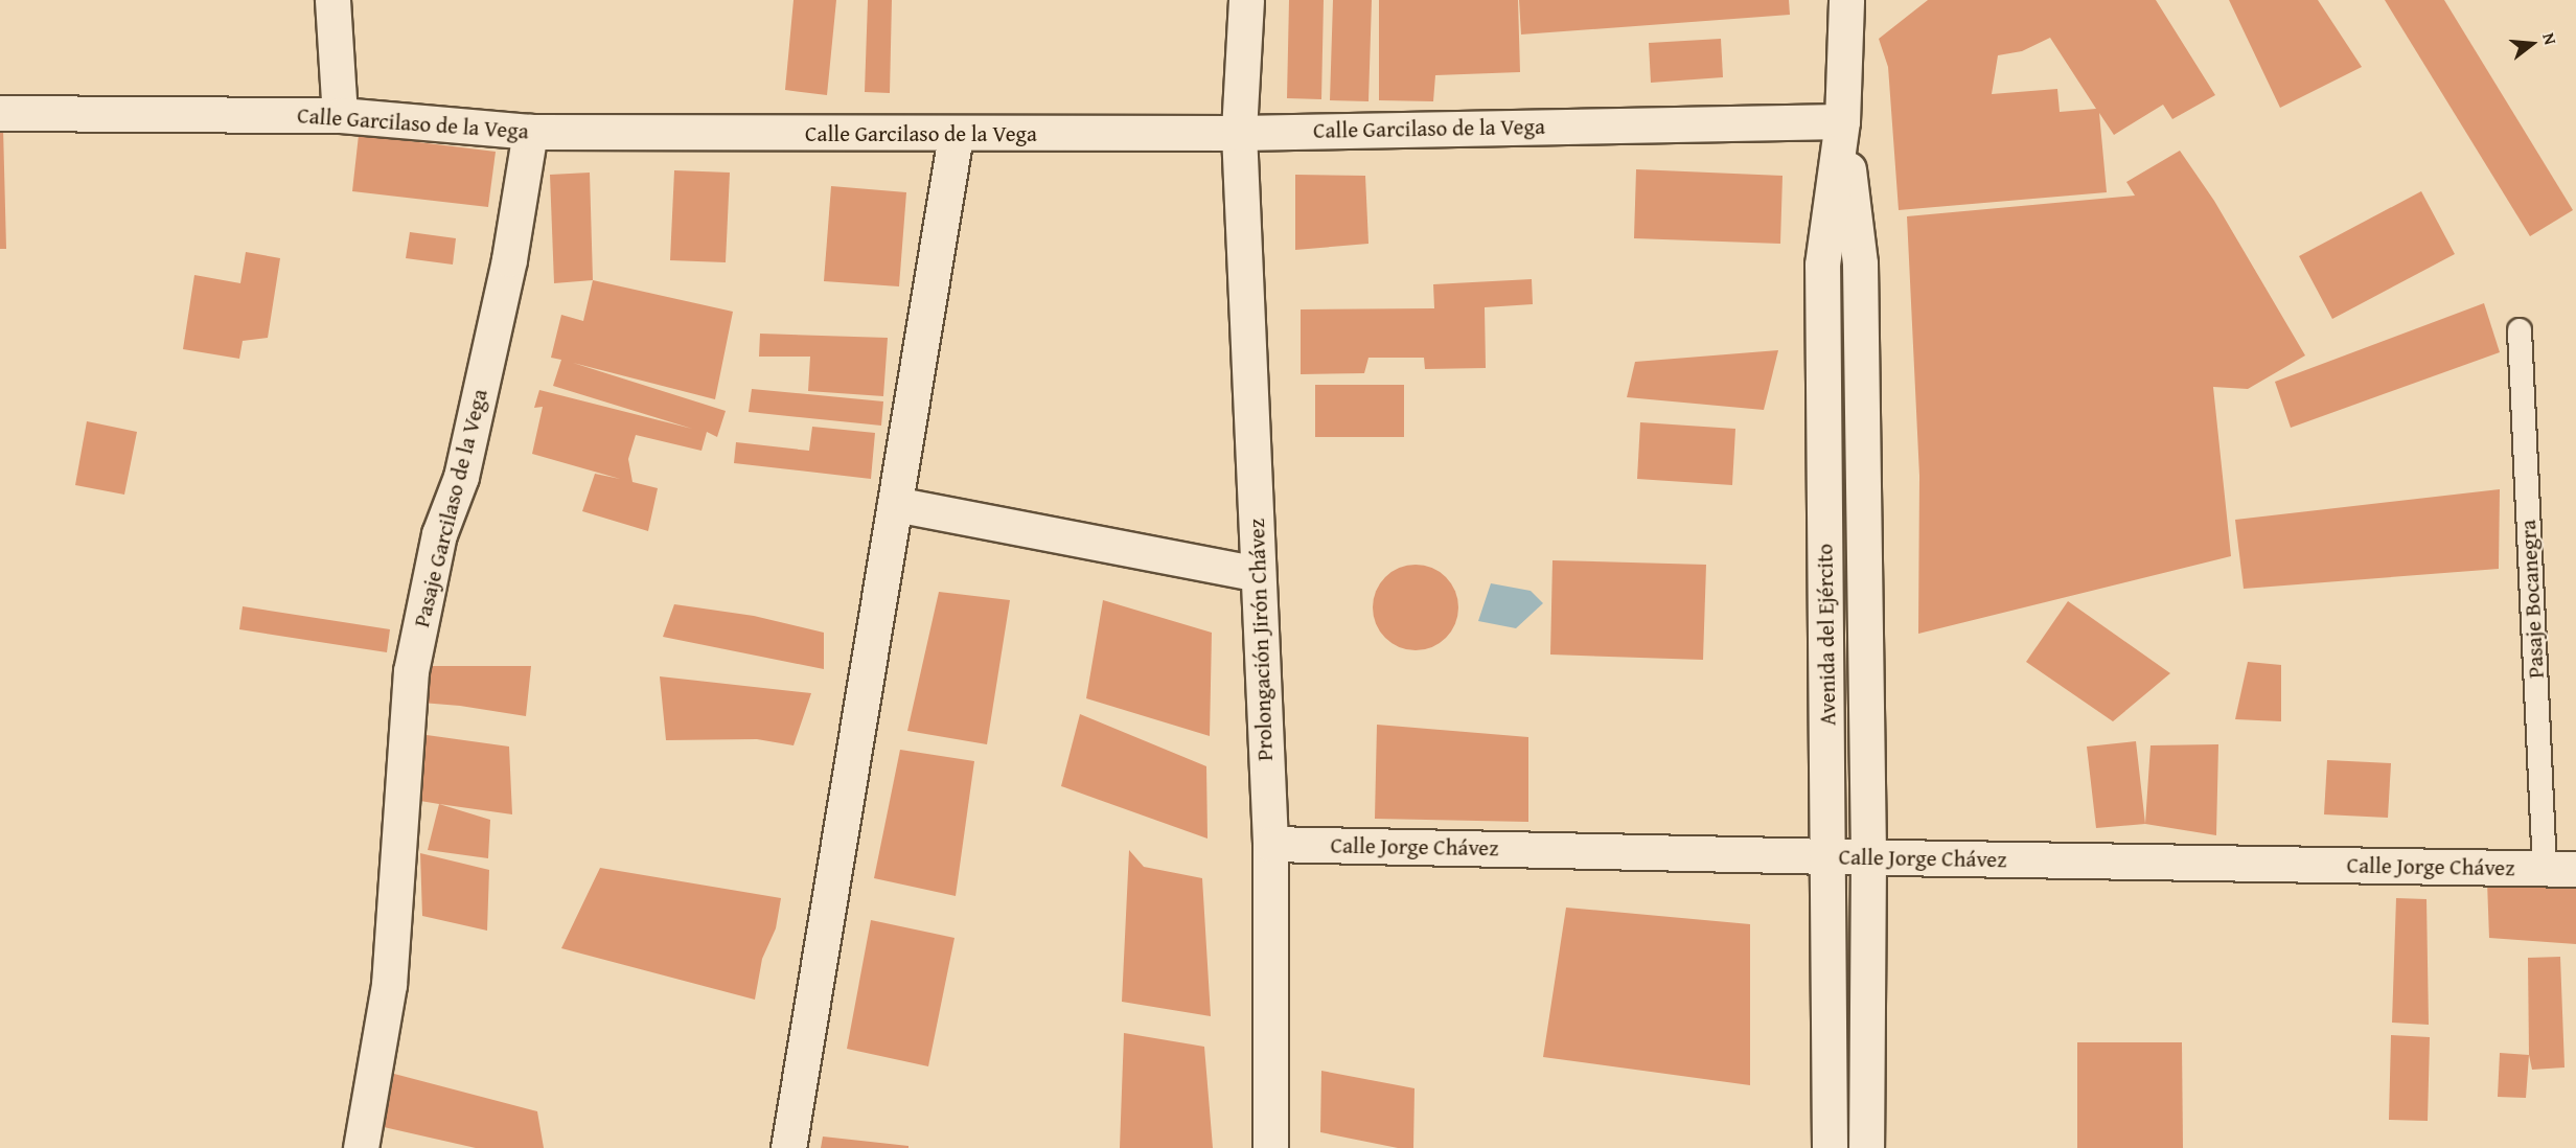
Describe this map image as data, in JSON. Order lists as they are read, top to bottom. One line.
{"streets":{"street":["Calle Garcilaso de la Vega","Pasaje Garcilaso de la Vega","Avenida del Ejército","Prolongación Jirón Chávez","Calle Jorge Chávez"],"lane":["Pasaje Bocanegra"]},"crossings":[["Calle Garcilaso de la Vega","Pasaje Garcilaso de la Vega"],["Calle Garcilaso de la Vega","Avenida del Ejército"],["Calle Garcilaso de la Vega","Prolongación Jirón Chávez"],["Pasaje Bocanegra","Calle Jorge Chávez"],["Avenida del Ejército","Calle Jorge Chávez"],["Prolongación Jirón Chávez","Calle Jorge Chávez"]],"north":"right"}
